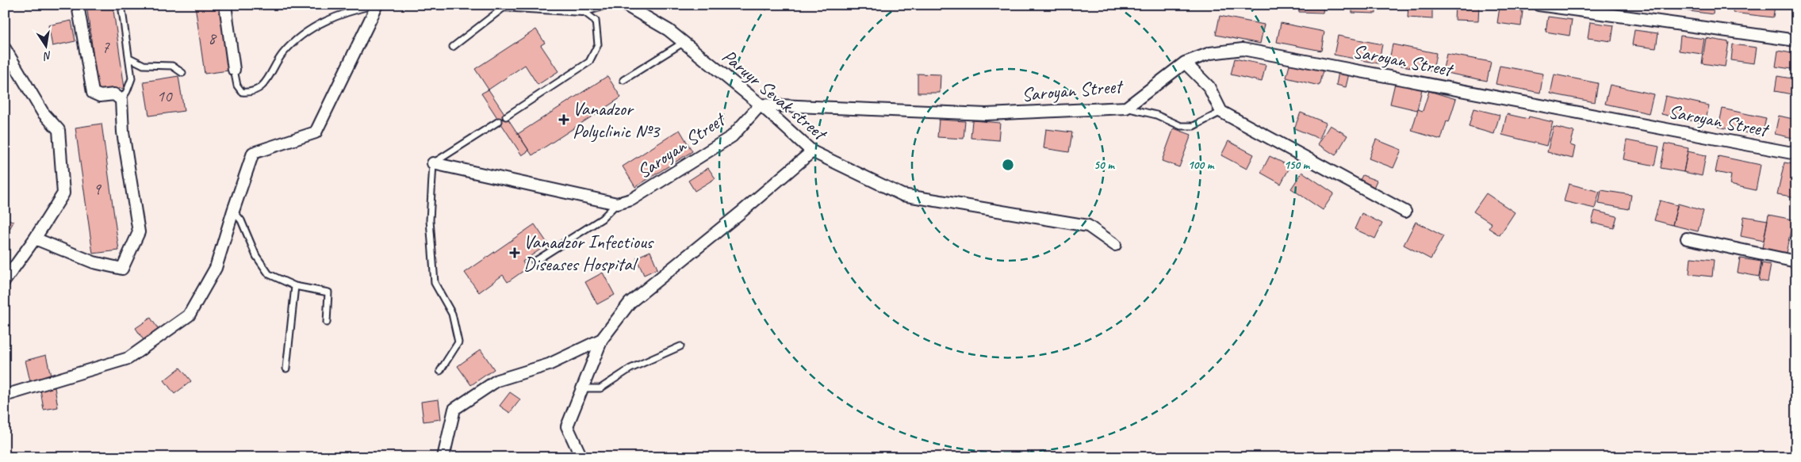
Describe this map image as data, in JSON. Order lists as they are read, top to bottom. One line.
{"streets":{"street":["Saroyan Street","Paruyr Sevak street"]},"crossings":[["Saroyan Street","Paruyr Sevak street"]],"places":{"health":["Vanadzor Polyclinic №3","Vanadzor Infectious Diseases Hospital"]},"house_numbers":["8","7","10","9"],"north":"bottom","rings":["50 m","100 m","150 m"]}
